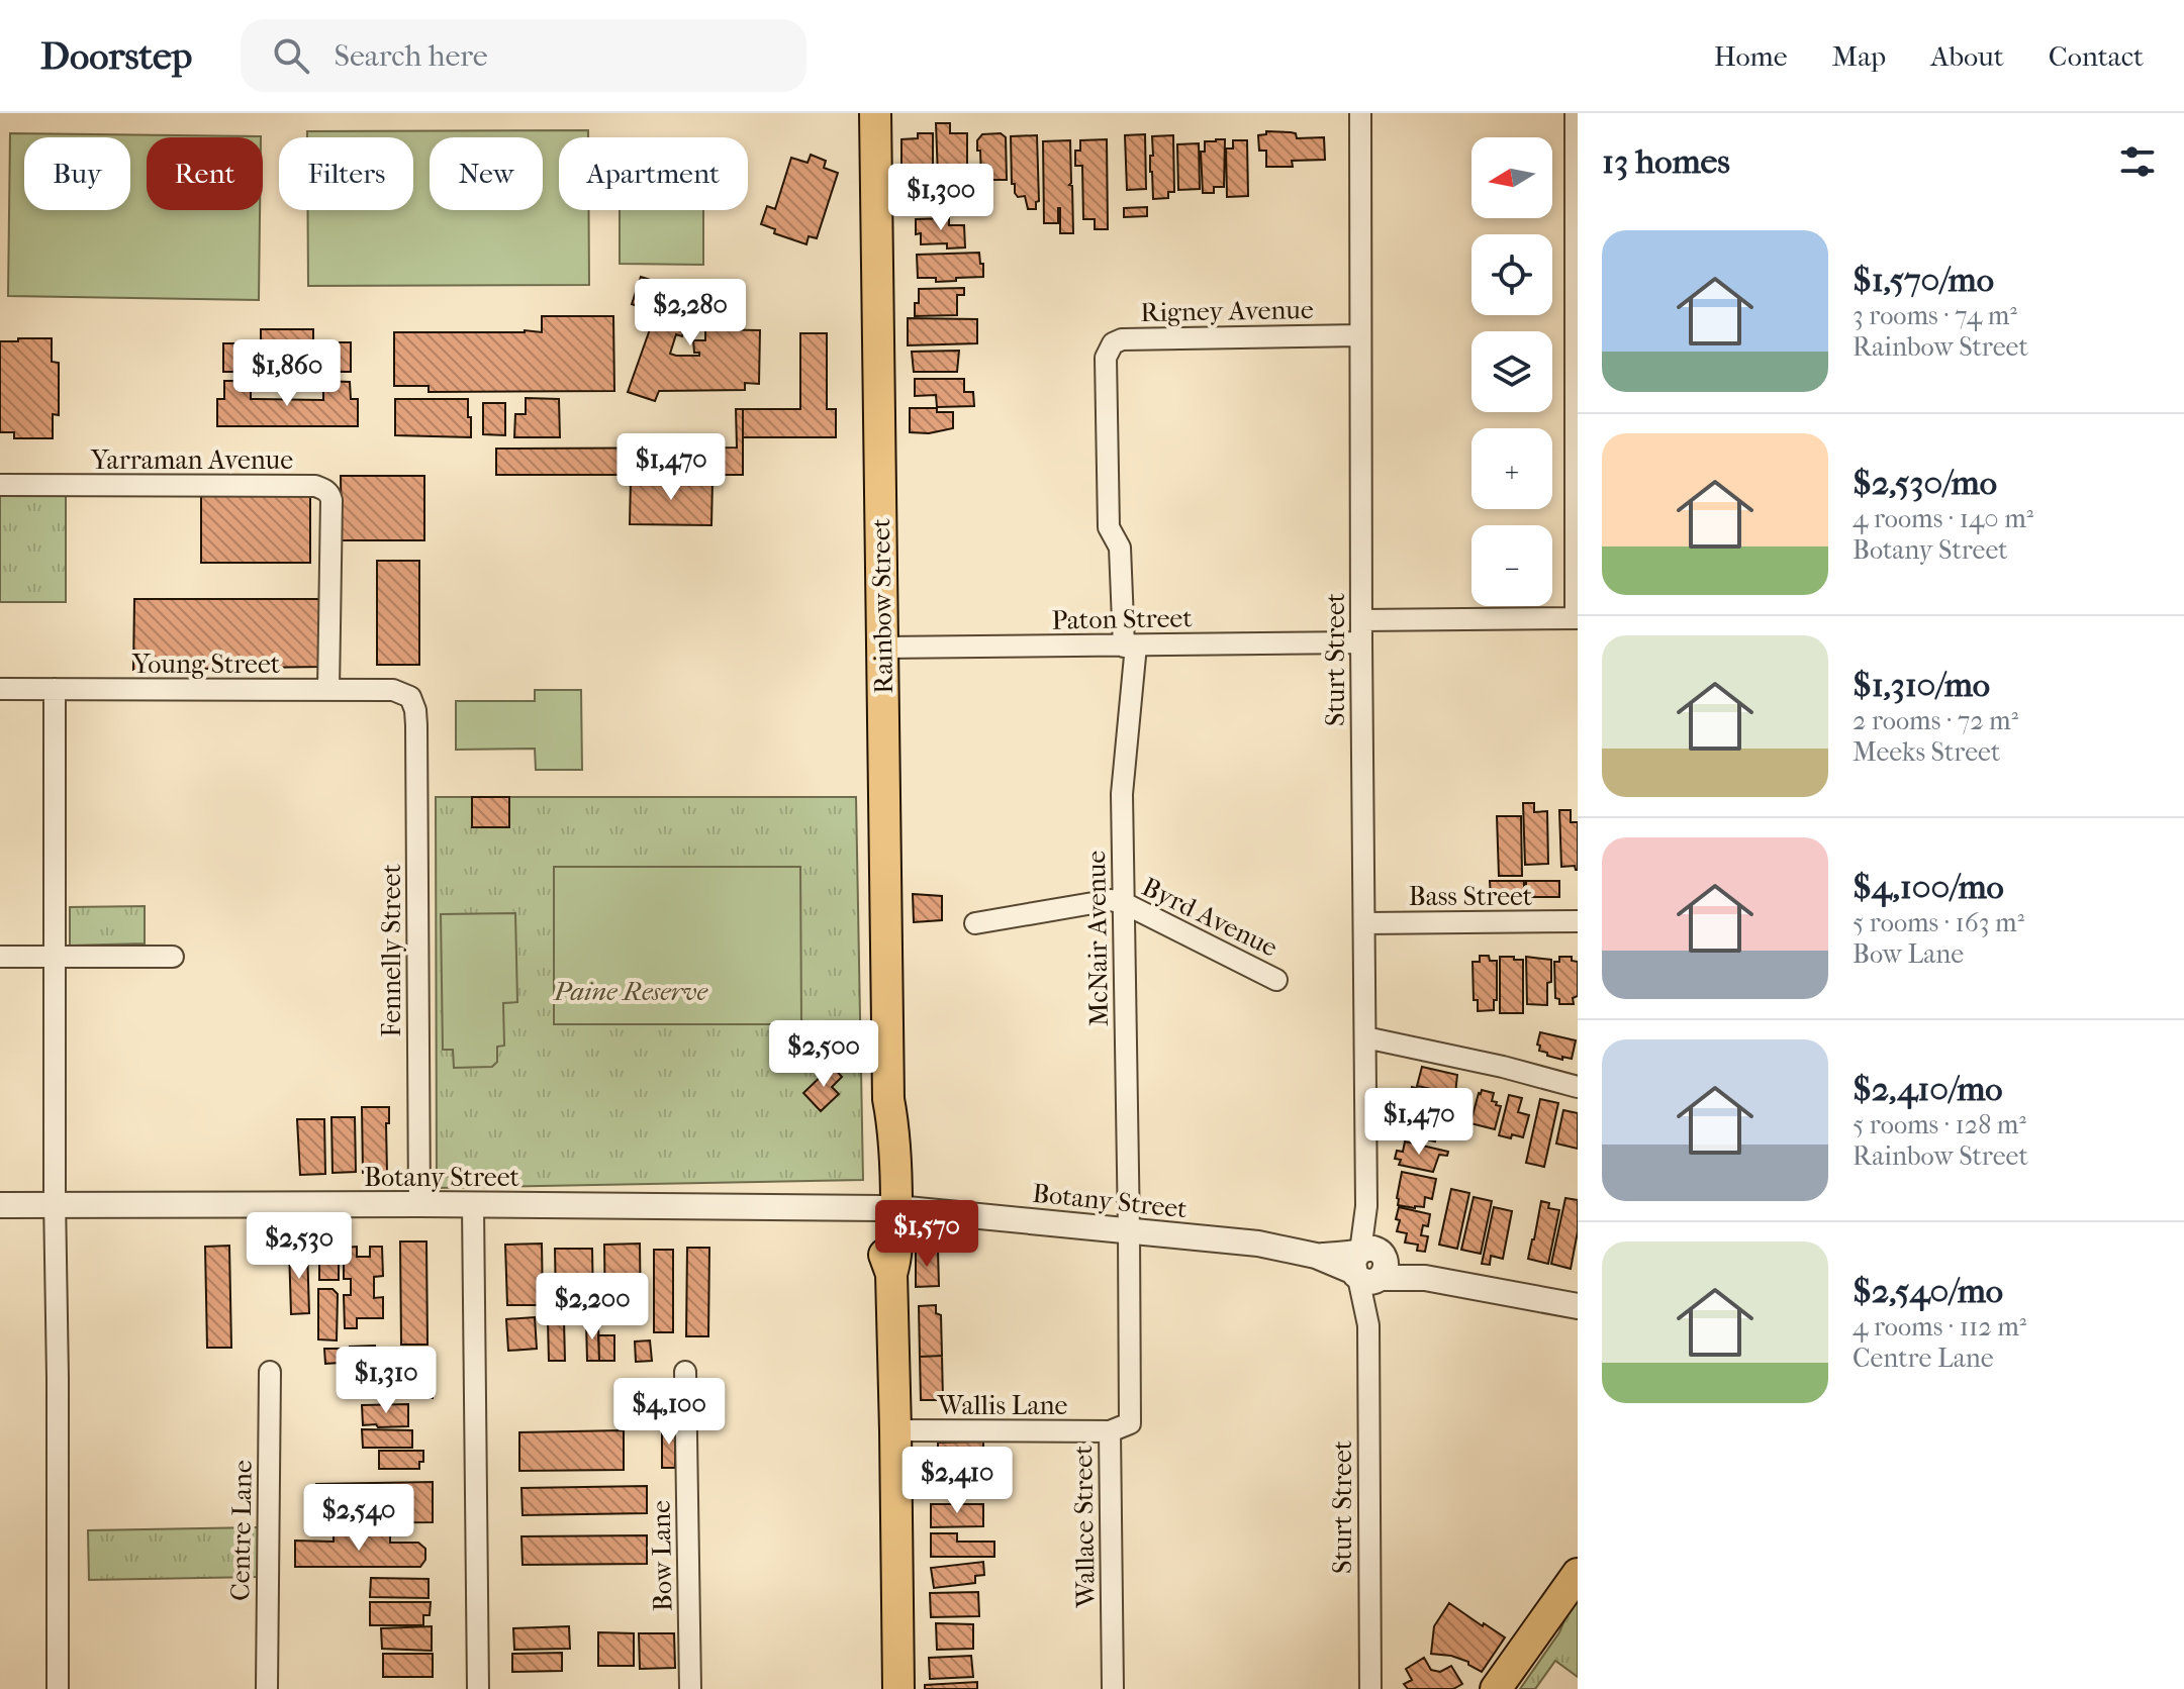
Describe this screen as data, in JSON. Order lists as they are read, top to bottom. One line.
{"streets":{"main road":["Rainbow Street"],"street":["Rigney Avenue","Yarraman Avenue","Paton Street","Sturt Street","Young Street","Bass Street","Byrd Avenue","McNair Avenue","Fennelly Street","Botany Street","Wallis Lane","Wallace Street","Centre Lane","Bow Lane"]},"crossings":[["Rigney Avenue","Paton Street"],["Rigney Avenue","Sturt Street"],["Rigney Avenue","McNair Avenue"],["Yarraman Avenue","Young Street"],["Rainbow Street","Paton Street"],["Rainbow Street","Botany Street"],["Rainbow Street","Wallis Lane"],["Paton Street","Sturt Street"],["Paton Street","McNair Avenue"],["Sturt Street","Bass Street"],["Sturt Street","Botany Street"],["Young Street","Fennelly Street"],["Byrd Avenue","McNair Avenue"],["McNair Avenue","Botany Street"],["McNair Avenue","Wallace Street"],["Fennelly Street","Botany Street"],["Botany Street","Wallace Street"],["Wallis Lane","Wallace Street"]],"parks":["Paine Reserve"],"north":"left","page":{"header":"Doorstep","search":"Search here","nav":["Home","Map","About","Contact"],"heading":"13 homes","map_buttons":["+","−"],"chip":["Buy","Rent","Filters","New","Apartment"],"price":["$1,300","$2,280","$1,860","$1,470","$2,500","$1,470","$1,570","$2,530","$2,200","$1,310","$4,100","$2,410","$2,540"],"list":[{"name":"$1,570/mo","note":"3 rooms · 74 m² · Rainbow Street"},{"name":"$2,530/mo","note":"4 rooms · 140 m² · Botany Street"},{"name":"$1,310/mo","note":"2 rooms · 72 m² · Meeks Street"},{"name":"$4,100/mo","note":"5 rooms · 163 m² · Bow Lane"},{"name":"$2,410/mo","note":"5 rooms · 128 m² · Rainbow Street"},{"name":"$2,540/mo","note":"4 rooms · 112 m² · Centre Lane"}]}}
